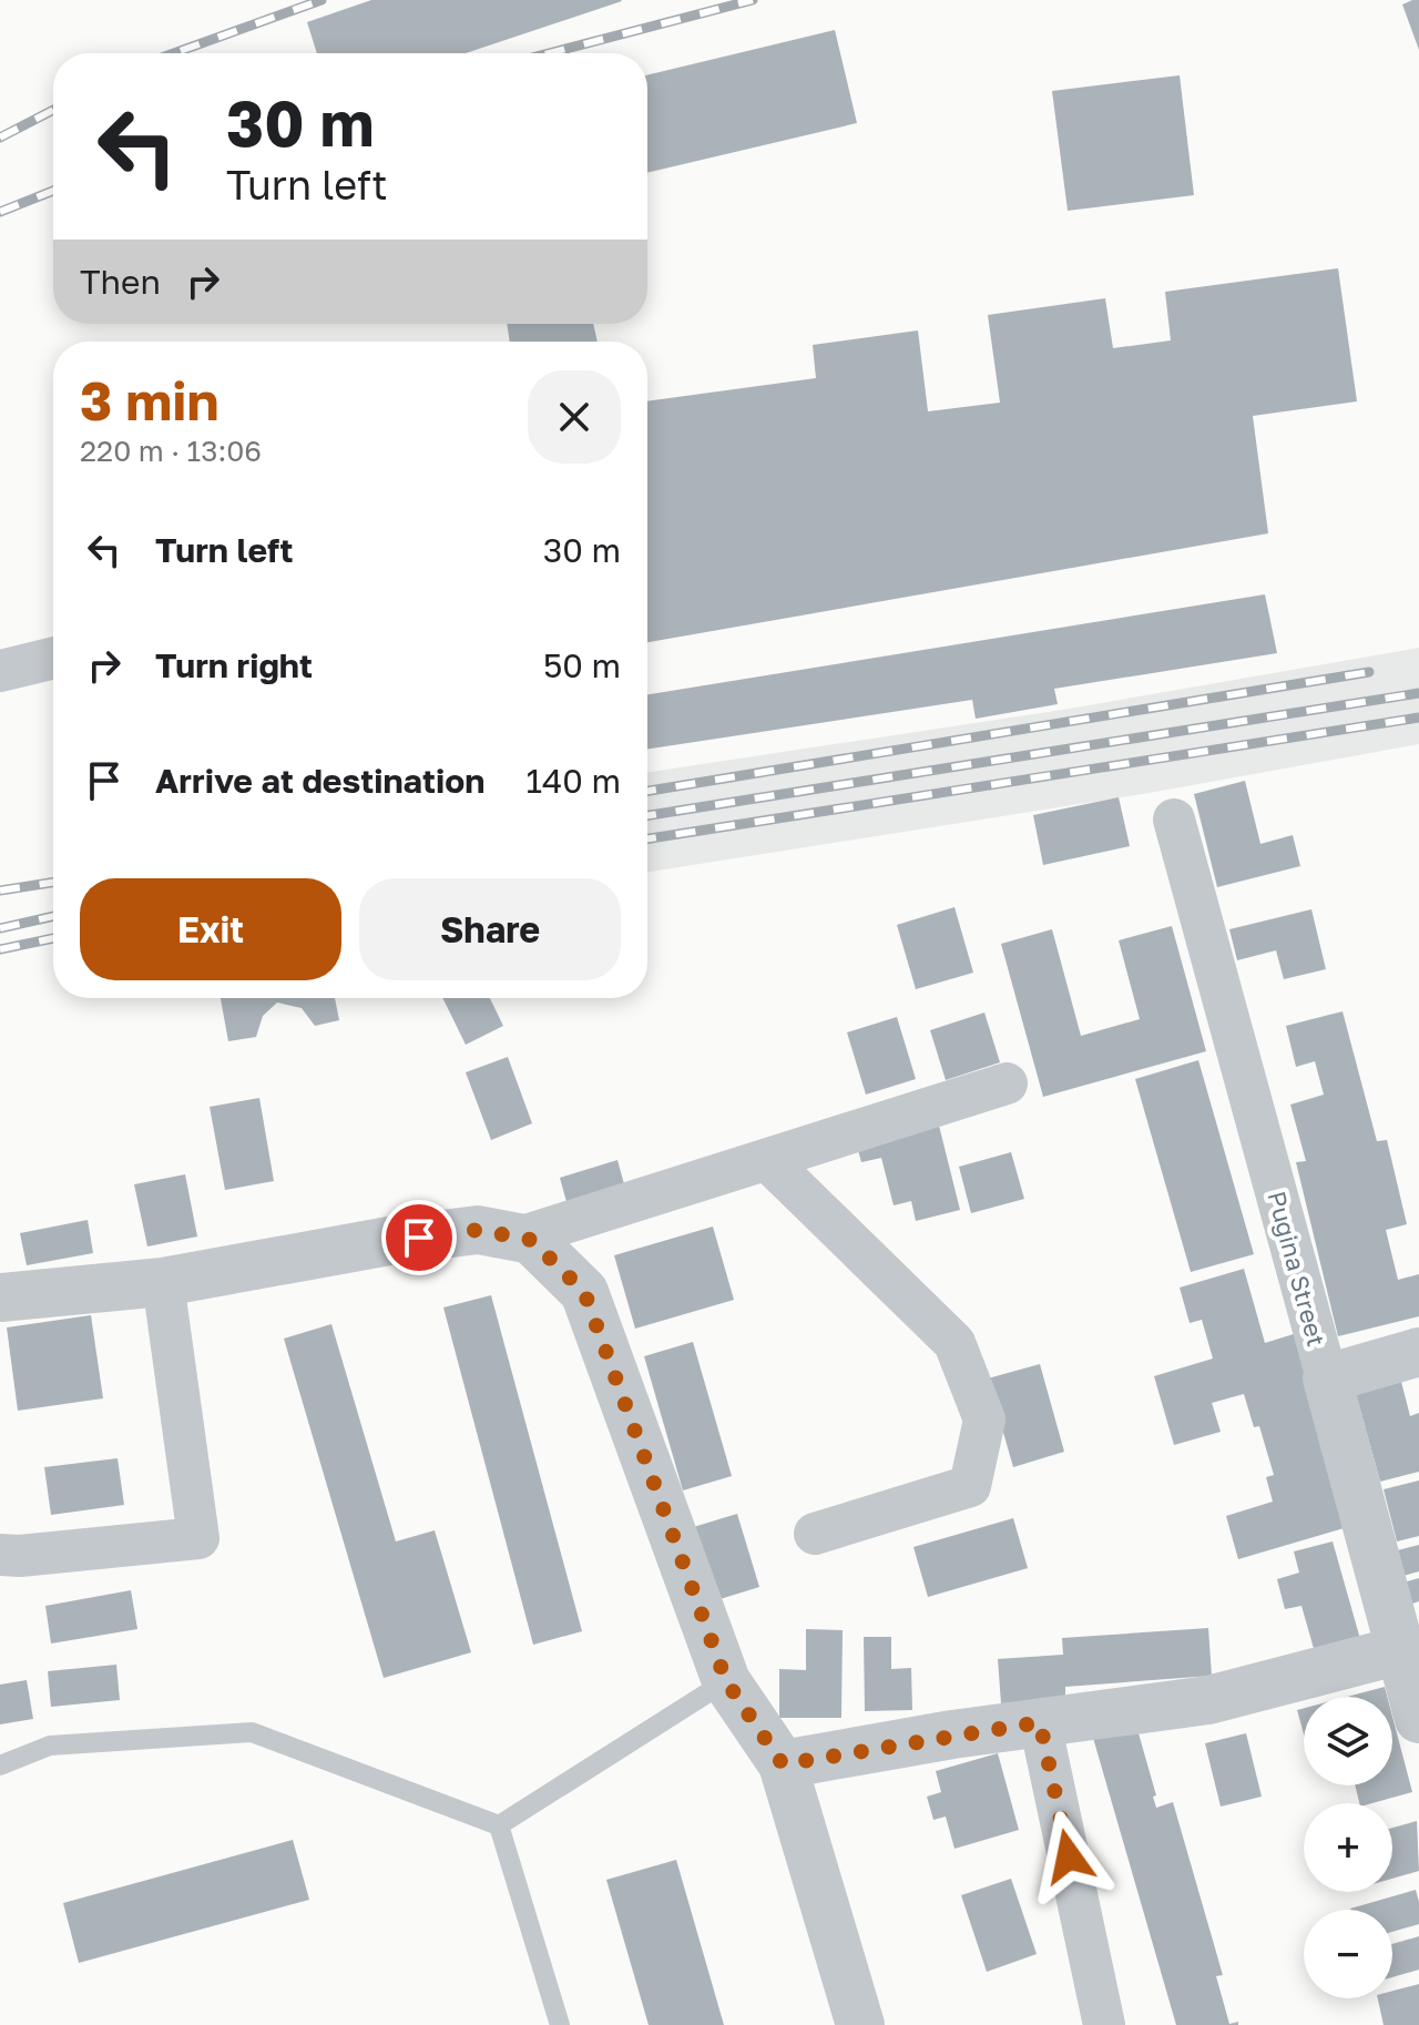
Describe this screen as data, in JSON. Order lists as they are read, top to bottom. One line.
{"streets":{"street":["Pugina Street"]},"page":{"turn":["30 m","Turn left"],"then":"Then","heading":["3 min","220 m · 13:06"],"list":[{"name":"Turn left","value":"30 m"},{"name":"Turn right","value":"50 m"},{"name":"Arrive at destination","value":"140 m"}],"buttons":["Exit","Share"],"map_buttons":["+","−"]}}
